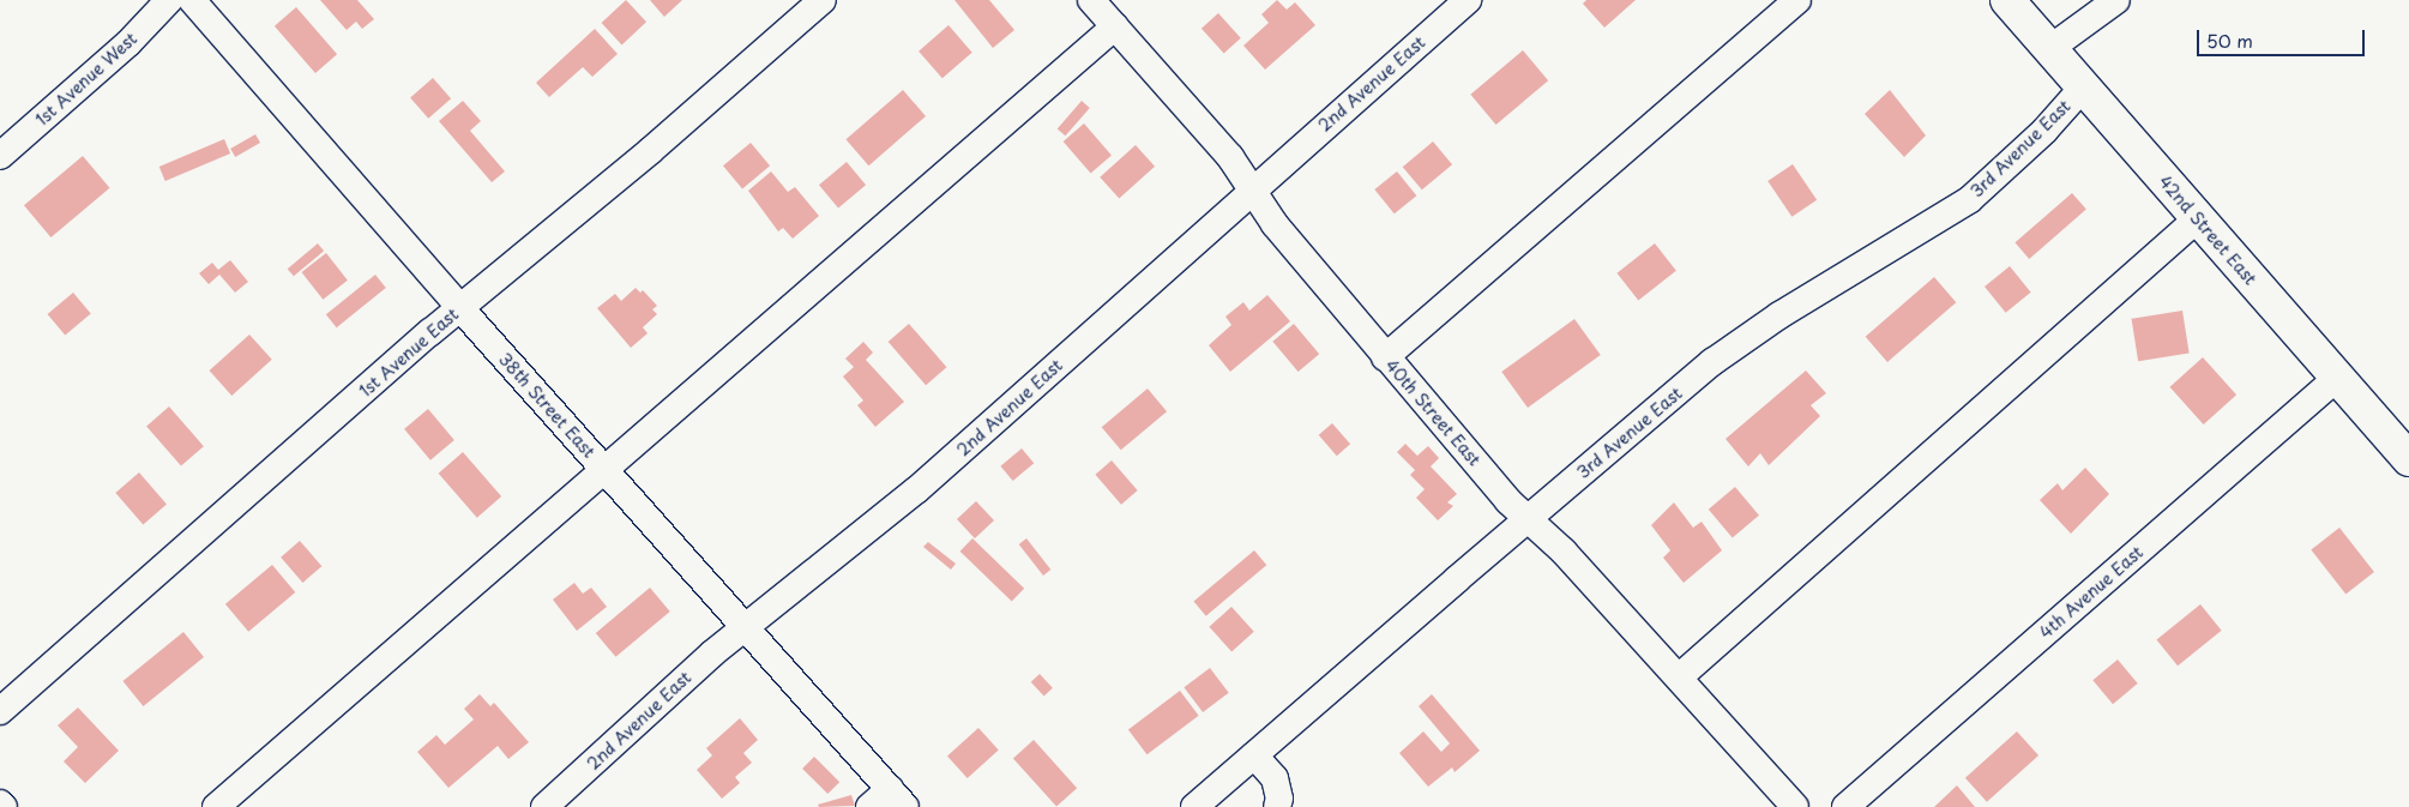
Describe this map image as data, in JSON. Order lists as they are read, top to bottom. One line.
{"streets":{"main road":["42nd Street East"],"street":["1st Avenue West","2nd Avenue East","3rd Avenue East","1st Avenue East","38th Street East","40th Street East","4th Avenue East"]},"crossings":[["2nd Avenue East","38th Street East"],["2nd Avenue East","40th Street East"],["3rd Avenue East","42nd Street East"],["3rd Avenue East","40th Street East"],["42nd Street East","4th Avenue East"],["1st Avenue East","38th Street East"]],"scale_bar":"50 m"}
